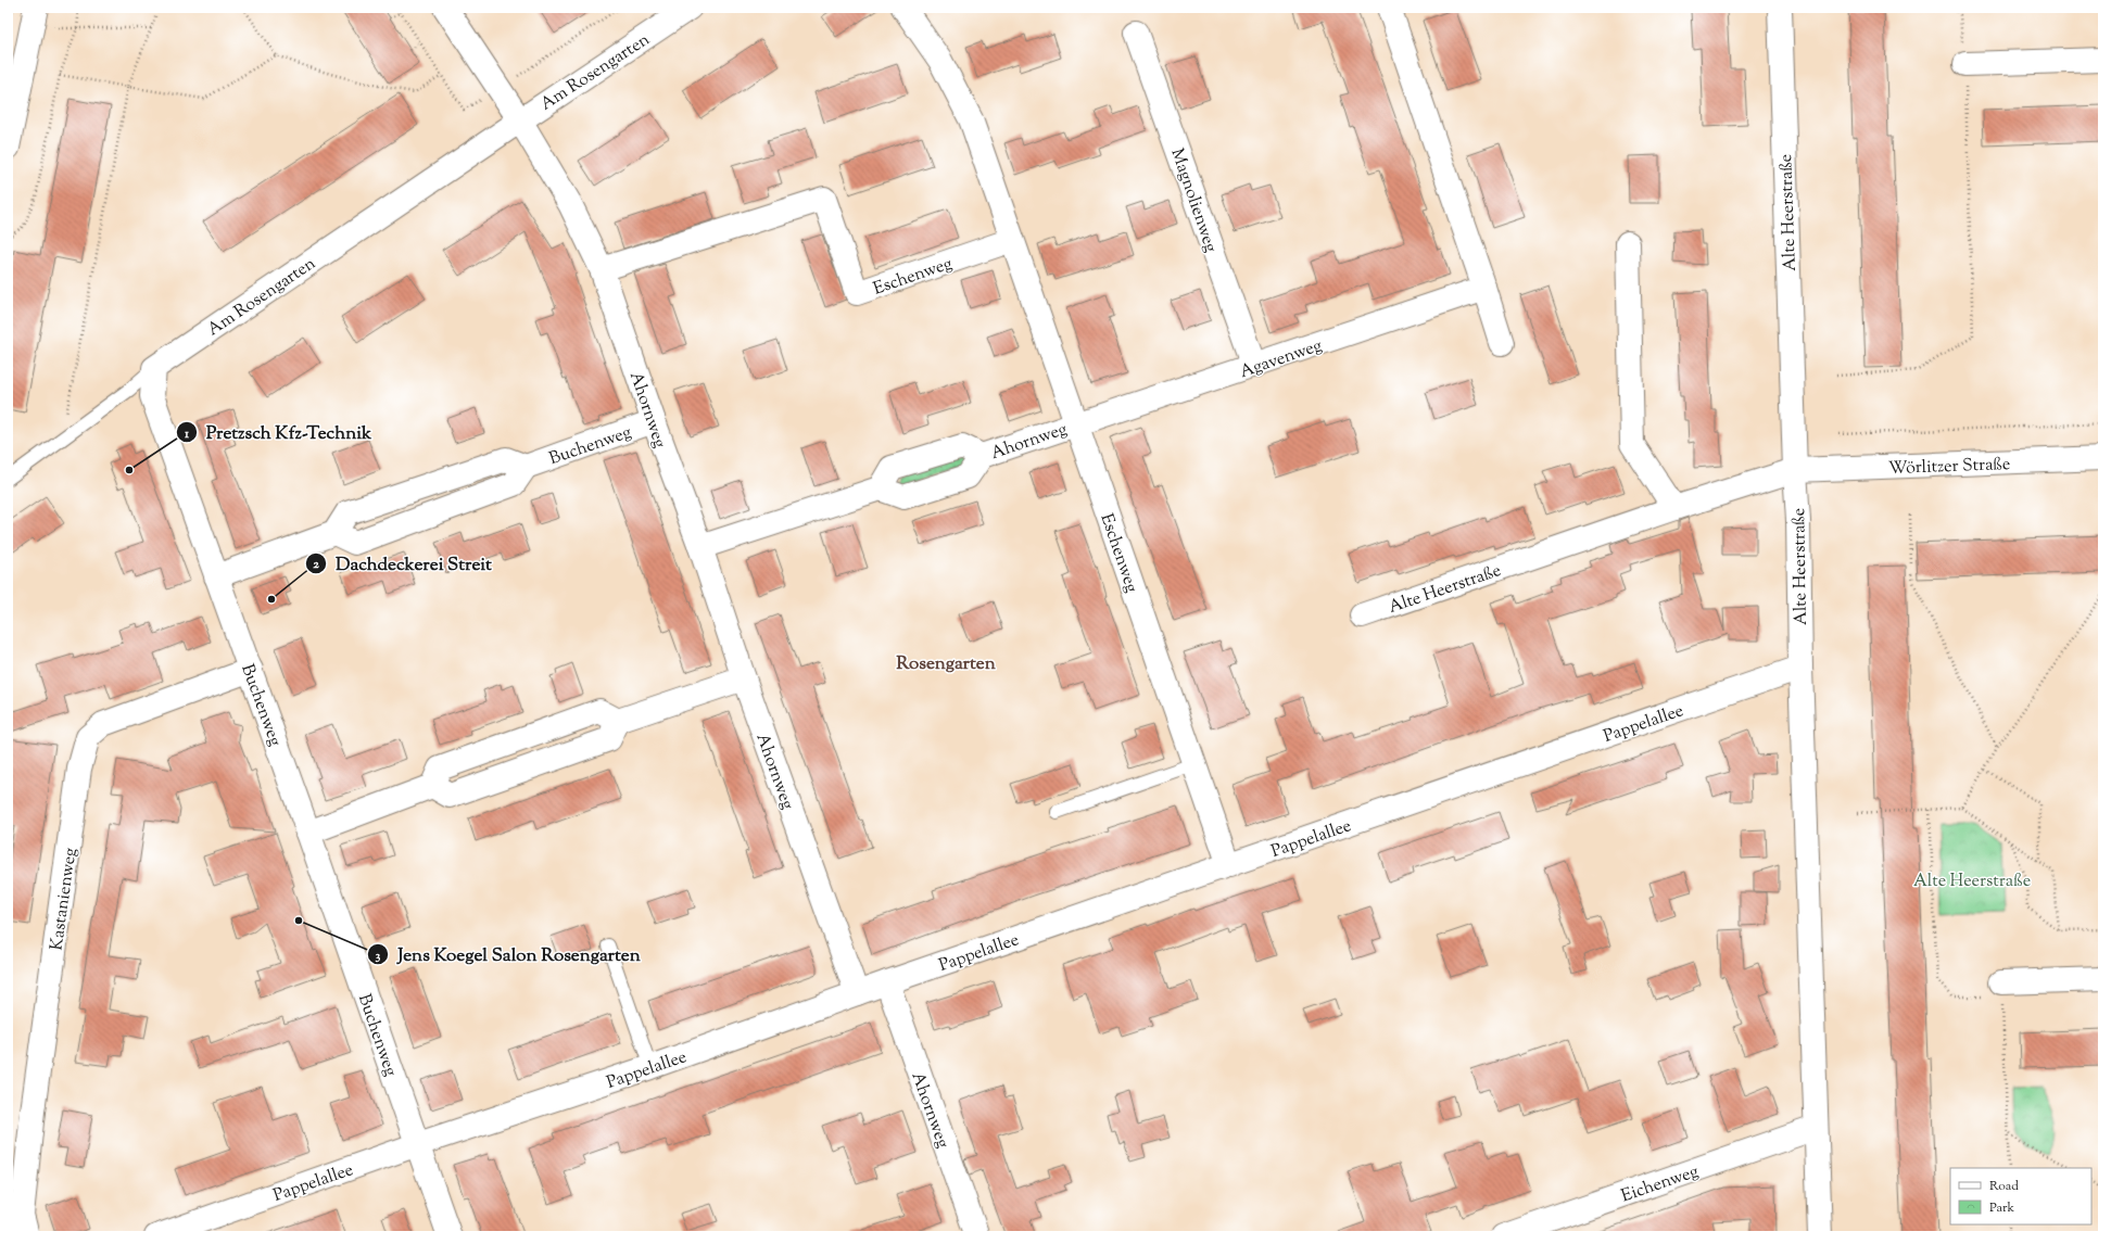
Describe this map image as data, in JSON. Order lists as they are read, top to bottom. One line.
{"streets":{"street":["Am Rosengarten","Magnolienweg","Alte Heerstraße","Eschenweg","Agavenweg","Ahornweg","Buchenweg","Wörlitzer Straße","Pappelallee","Kastanienweg","Eichenweg"]},"crossings":[["Am Rosengarten","Ahornweg"],["Am Rosengarten","Buchenweg"],["Magnolienweg","Agavenweg"],["Alte Heerstraße","Wörlitzer Straße"],["Alte Heerstraße","Pappelallee"],["Alte Heerstraße","Eichenweg"],["Eschenweg","Agavenweg"],["Eschenweg","Ahornweg"],["Eschenweg","Pappelallee"],["Agavenweg","Ahornweg"],["Ahornweg","Buchenweg"],["Ahornweg","Pappelallee"],["Buchenweg","Pappelallee"],["Buchenweg","Kastanienweg"]],"districts":["Rosengarten"],"parks":["Alte Heerstraße"],"places":["Pretzsch Kfz-Technik","Dachdeckerei Streit","Jens Koegel Salon Rosengarten"],"legend":["Road","Park"]}
